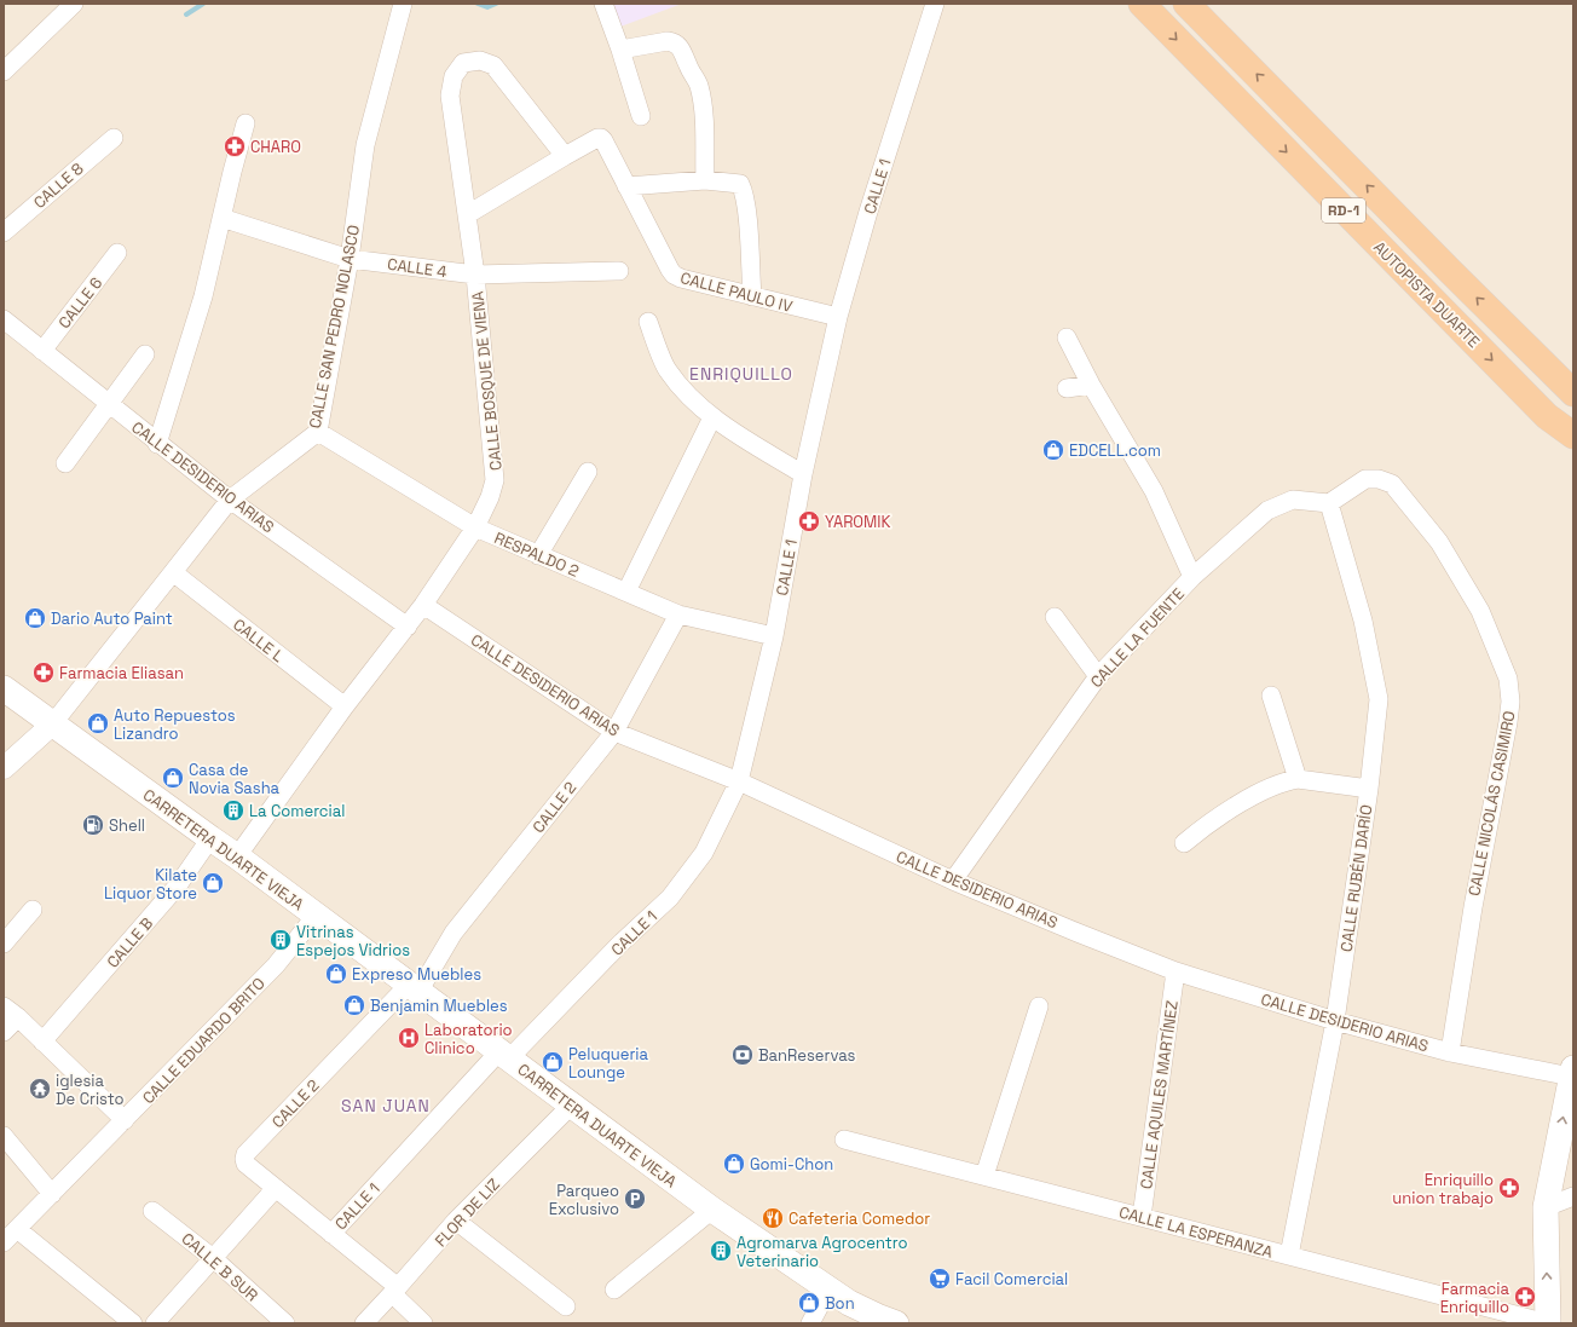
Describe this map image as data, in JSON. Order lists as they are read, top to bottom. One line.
{"streets":{"highway":["RD-1","AUTOPISTA DUARTE"],"main road":["CARRETERA DUARTE VIEJA"],"street":["CALLE 8","CALLE 1","CALLE 4","CALLE PAULO IV","CALLE 6","CALLE SAN PEDRO NOLASCO","CALLE BOSQUE DE VIENA","CALLE DESIDERIO ARIAS","RESPALDO 2","CALLE LA FUENTE","CALLE L","CALLE NICOLÁS CASIMIRO","CALLE 2","CALLE RUBÉN DARÍO","CALLE B","CALLE EDUARDO BRITO","CALLE AQUILES MARTÍNEZ","FLOR DE LIZ","CALLE LA ESPERANZA","CALLE B SUR"]},"crossings":[["CALLE 1","CALLE PAULO IV"],["CALLE 1","CALLE DESIDERIO ARIAS"],["CALLE 1","RESPALDO 2"],["CALLE 1","CARRETERA DUARTE VIEJA"],["CALLE 4","CALLE SAN PEDRO NOLASCO"],["CALLE 4","CALLE BOSQUE DE VIENA"],["CALLE PAULO IV","CALLE BOSQUE DE VIENA"],["CALLE 6","CALLE DESIDERIO ARIAS"],["CALLE SAN PEDRO NOLASCO","CALLE DESIDERIO ARIAS"],["CALLE SAN PEDRO NOLASCO","RESPALDO 2"],["CALLE SAN PEDRO NOLASCO","CALLE L"],["CALLE SAN PEDRO NOLASCO","CARRETERA DUARTE VIEJA"],["CALLE BOSQUE DE VIENA","CALLE DESIDERIO ARIAS"],["CALLE BOSQUE DE VIENA","RESPALDO 2"],["CALLE BOSQUE DE VIENA","CALLE L"],["CALLE BOSQUE DE VIENA","CARRETERA DUARTE VIEJA"],["CALLE DESIDERIO ARIAS","CALLE LA FUENTE"],["CALLE DESIDERIO ARIAS","CALLE NICOLÁS CASIMIRO"],["CALLE DESIDERIO ARIAS","CALLE 2"],["CALLE DESIDERIO ARIAS","CALLE RUBÉN DARÍO"],["CALLE DESIDERIO ARIAS","CALLE AQUILES MARTÍNEZ"],["RESPALDO 2","CALLE 2"],["CALLE LA FUENTE","CALLE NICOLÁS CASIMIRO"],["CALLE LA FUENTE","CALLE RUBÉN DARÍO"],["CALLE NICOLÁS CASIMIRO","CALLE RUBÉN DARÍO"],["CALLE 2","CARRETERA DUARTE VIEJA"],["CARRETERA DUARTE VIEJA","CALLE B"],["CARRETERA DUARTE VIEJA","CALLE EDUARDO BRITO"],["CARRETERA DUARTE VIEJA","FLOR DE LIZ"],["CALLE RUBÉN DARÍO","CALLE LA ESPERANZA"],["CALLE AQUILES MARTÍNEZ","CALLE LA ESPERANZA"]],"districts":["ENRIQUILLO","SAN JUAN"],"places":{"pharmacy":["CHARO","YAROMIK","Farmacia Eliasan","Enriquillo union trabajo","Farmacia Enriquillo"],"shop":["EDCELL.com","Dario Auto Paint","Auto Repuestos Lizandro","Casa de Novia Sasha","Kilate Liquor Store","Expreso Muebles","Benjamin Muebles","Peluqueria Lounge","Gomi-Chon","Bon"],"building":["La Comercial","Vitrinas Espejos Vidrios","Agromarva Agrocentro Veterinario"],"fuel station":["Shell"],"hospital":["Laboratorio Clinico"],"bank":["BanReservas"],"temple":["iglesia De Cristo"],"parking":["Parqueo Exclusivo"],"restaurant":["Cafeteria Comedor"],"supermarket":["Facil Comercial"]}}
